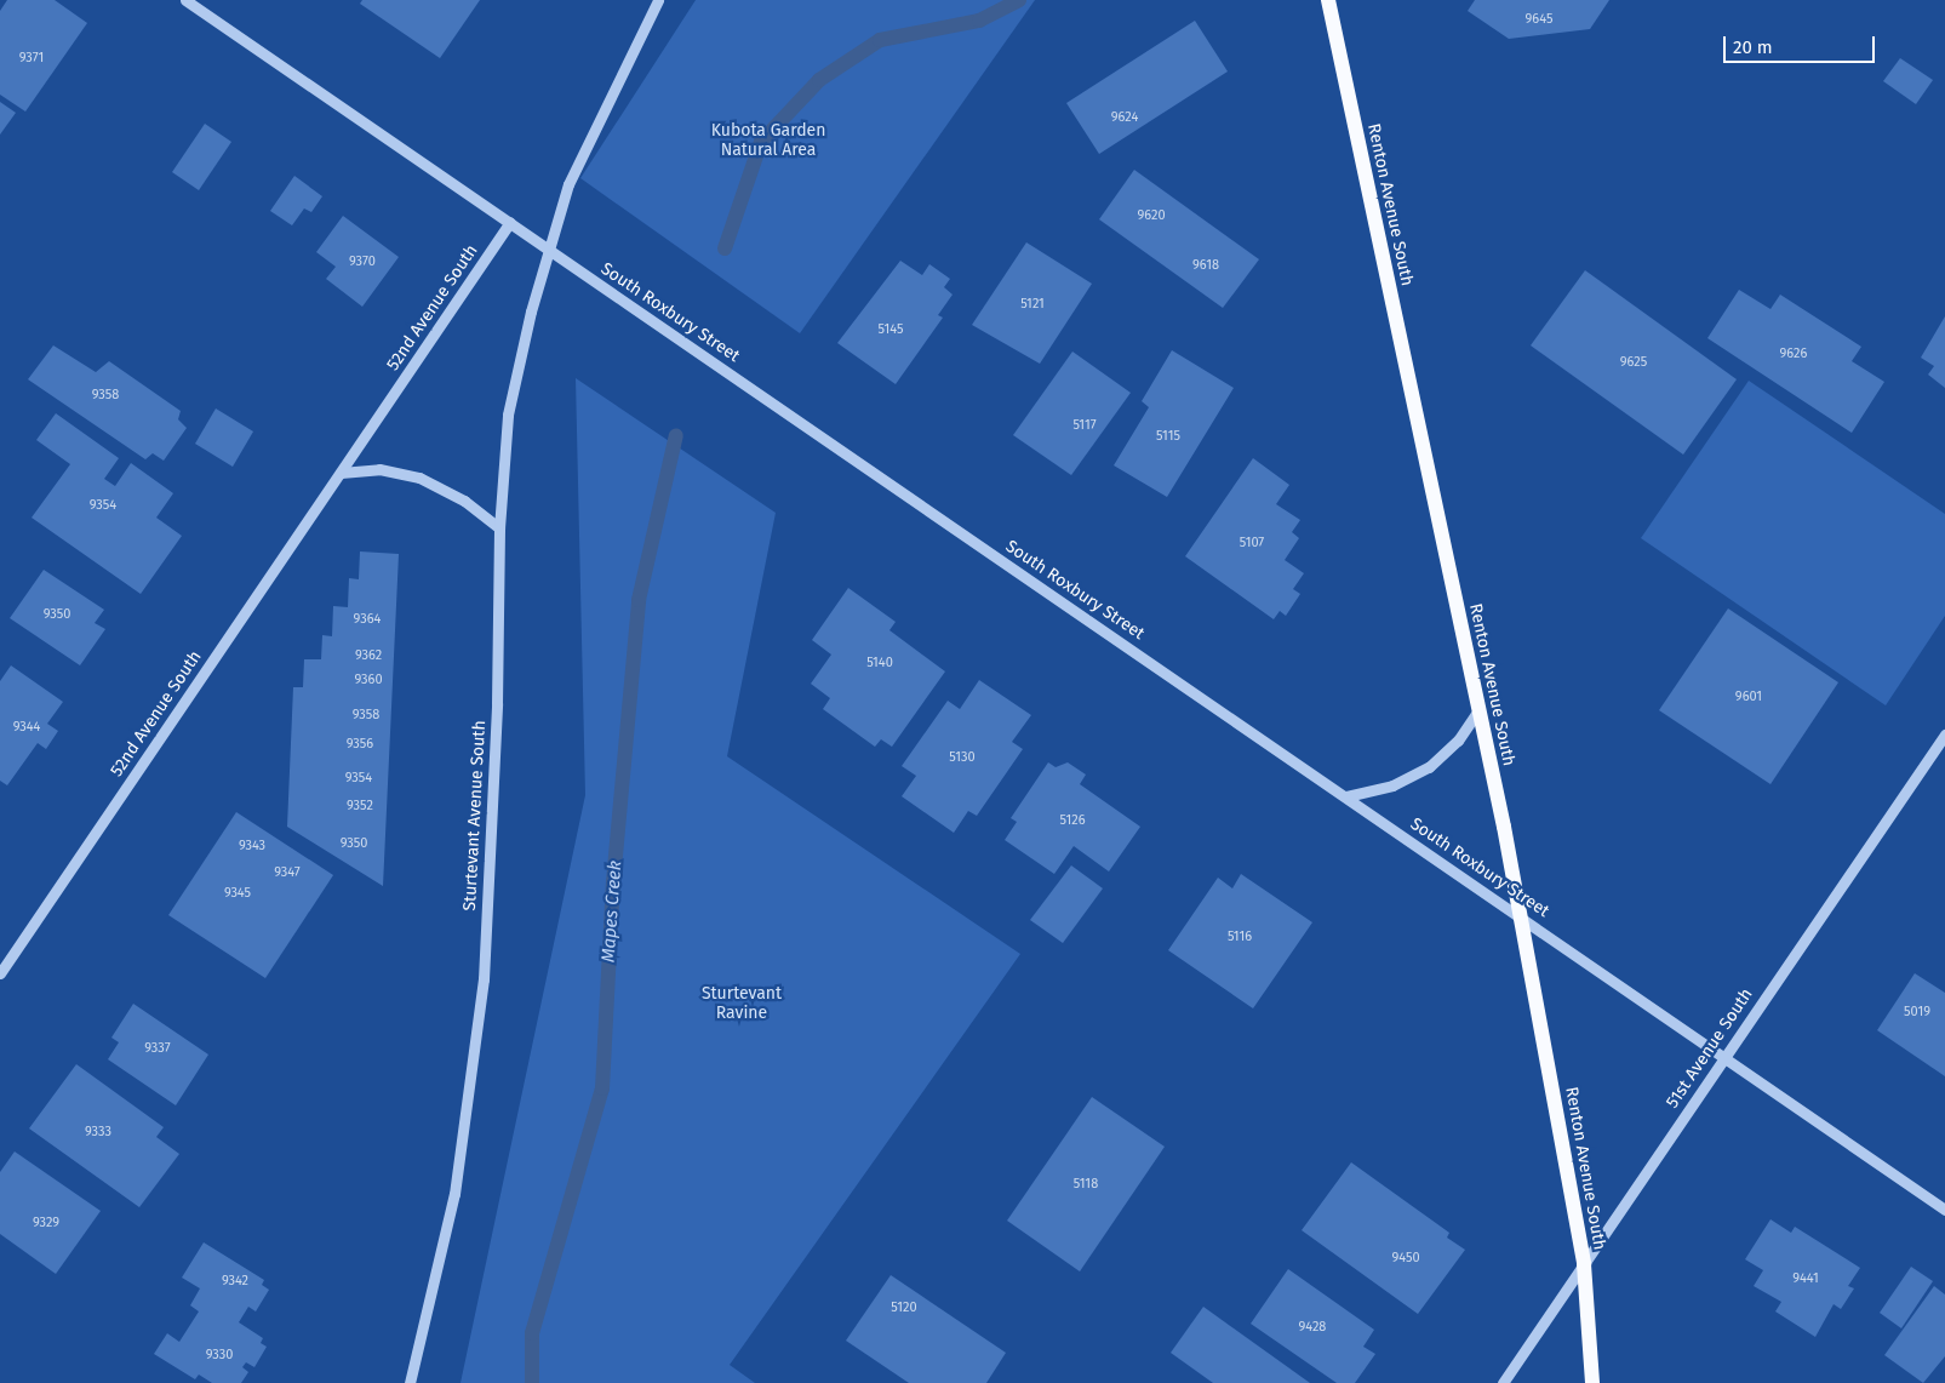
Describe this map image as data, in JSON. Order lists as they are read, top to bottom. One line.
{"streets":{"main road":["Renton Avenue South"],"street":["52nd Avenue South","South Roxbury Street","Sturtevant Avenue South","51st Avenue South"]},"crossings":[["Renton Avenue South","South Roxbury Street"],["Renton Avenue South","51st Avenue South"],["52nd Avenue South","South Roxbury Street"],["South Roxbury Street","Sturtevant Avenue South"],["South Roxbury Street","51st Avenue South"]],"water":["Mapes Creek"],"parks":["Kubota Garden Natural Area","Sturtevant Ravine"],"house_numbers":["9645","9371","9624","9620","9370","9618","5121","5145","9626","9625","9358","5117","5115","9354","5107","9350","9364","9362","5140","9360","9601","9358","9344","9356","5130","9354","9352","5126","9350","9343","9347","9345","5116","5019","9337","9333","5118","9329","9450","9441","9342","5120","9428","9330"],"scale_bar":"20 m"}
